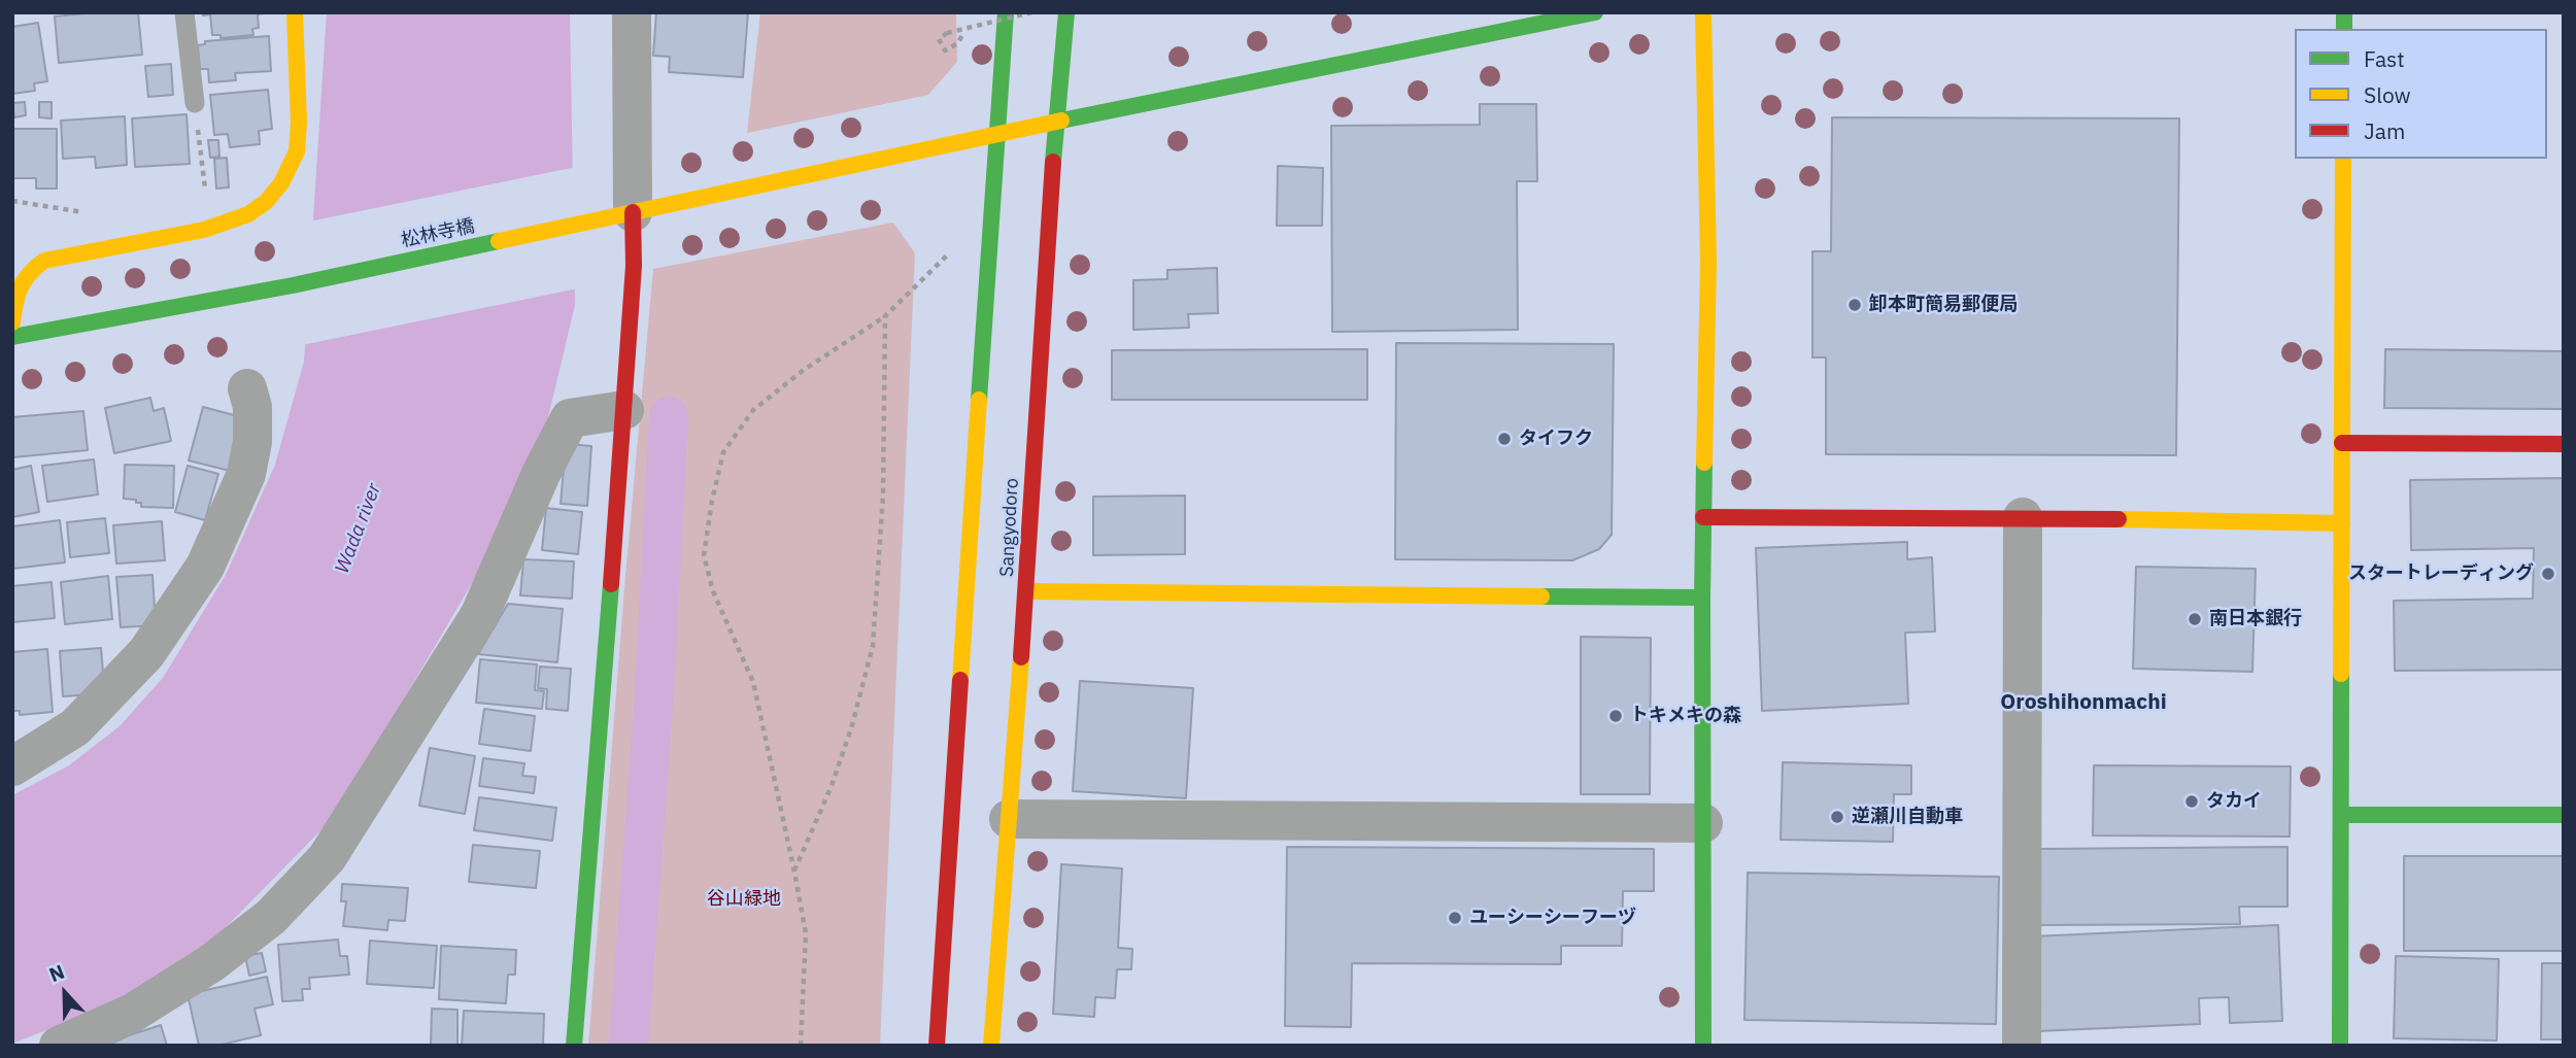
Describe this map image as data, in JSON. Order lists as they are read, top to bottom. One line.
{"streets":{"street":["松林寺橋","Sangyodoro"]},"crossings":[["松林寺橋","Sangyodoro"]],"districts":["Oroshihonmachi"],"water":["Wada river"],"parks":["谷山緑地"],"places":["卸本町簡易郵便局","タイフク","スタートレーディング","南日本銀行","トキメキの森","タカイ","逆瀬川自動車","ユーシーシーフーヅ"],"legend":["Fast","Slow","Jam"],"north":"top"}
